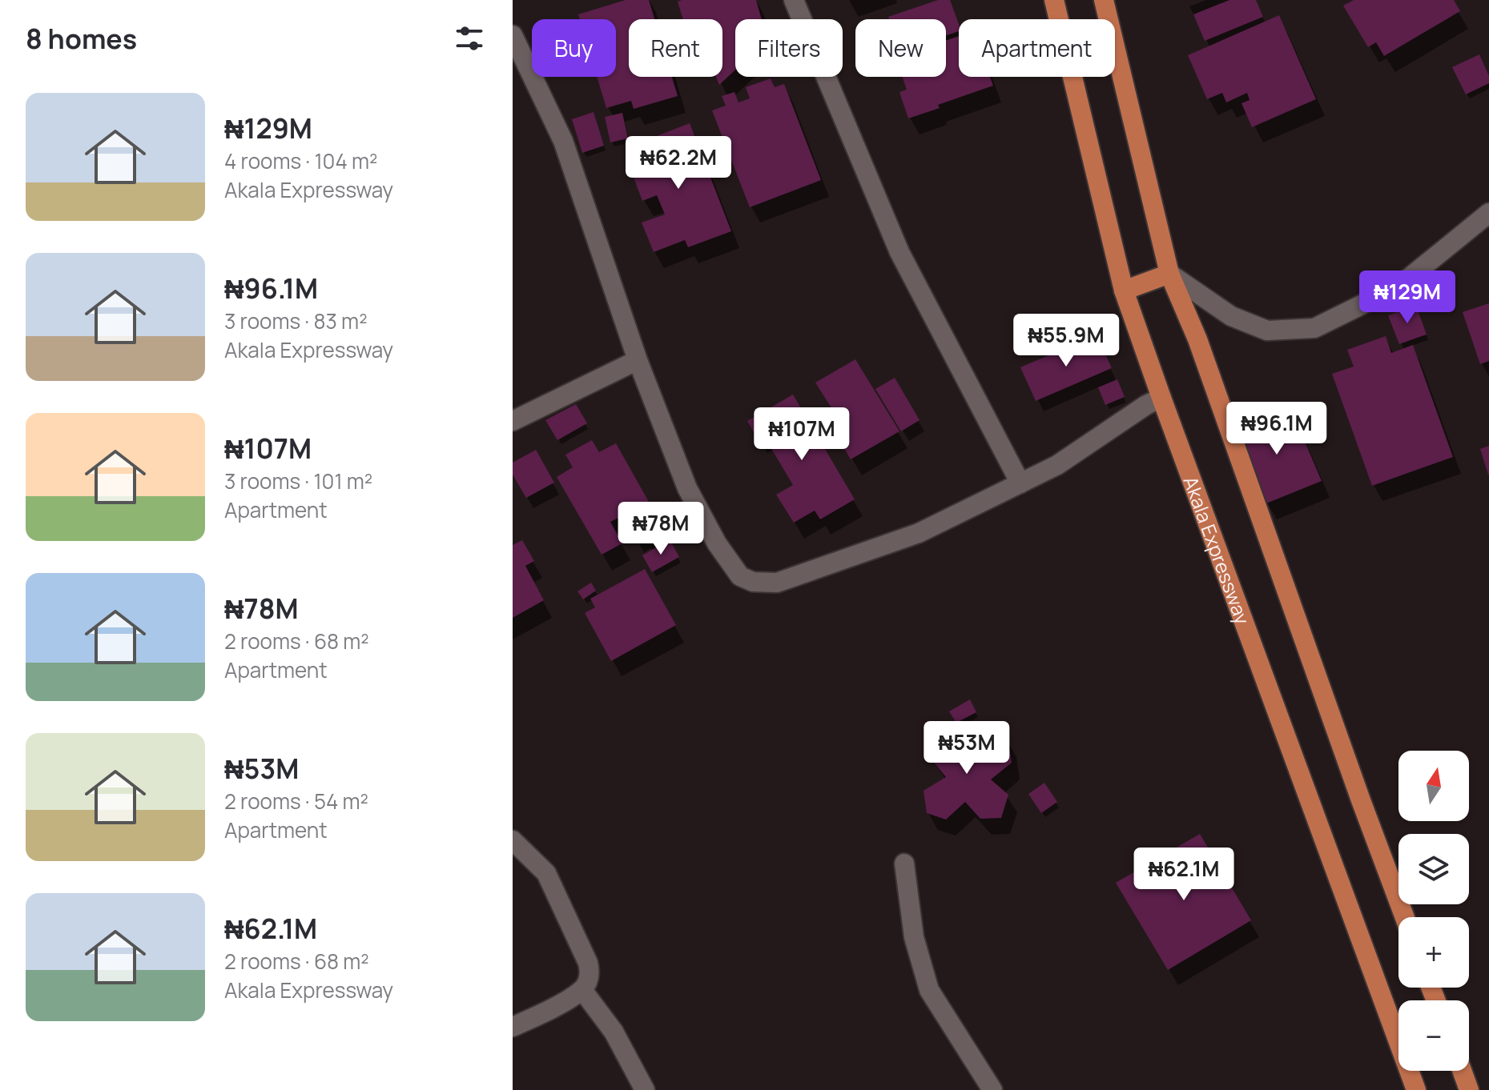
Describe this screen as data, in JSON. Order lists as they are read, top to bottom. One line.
{"streets":{"main road":["Akala Expressway"]},"north":"top","page":{"heading":"8 homes","chip":["Buy","Rent","Filters","New","Apartment"],"list":[{"name":"₦129M","note":"4 rooms · 104 m² · Akala Expressway"},{"name":"₦96.1M","note":"3 rooms · 83 m² · Akala Expressway"},{"name":"₦107M","note":"3 rooms · 101 m² · Apartment"},{"name":"₦78M","note":"2 rooms · 68 m² · Apartment"},{"name":"₦53M","note":"2 rooms · 54 m² · Apartment"},{"name":"₦62.1M","note":"2 rooms · 68 m² · Akala Expressway"}],"price":["₦62.2M","₦129M","₦55.9M","₦96.1M","₦107M","₦78M","₦53M","₦62.1M"],"map_buttons":["+","−"]}}
